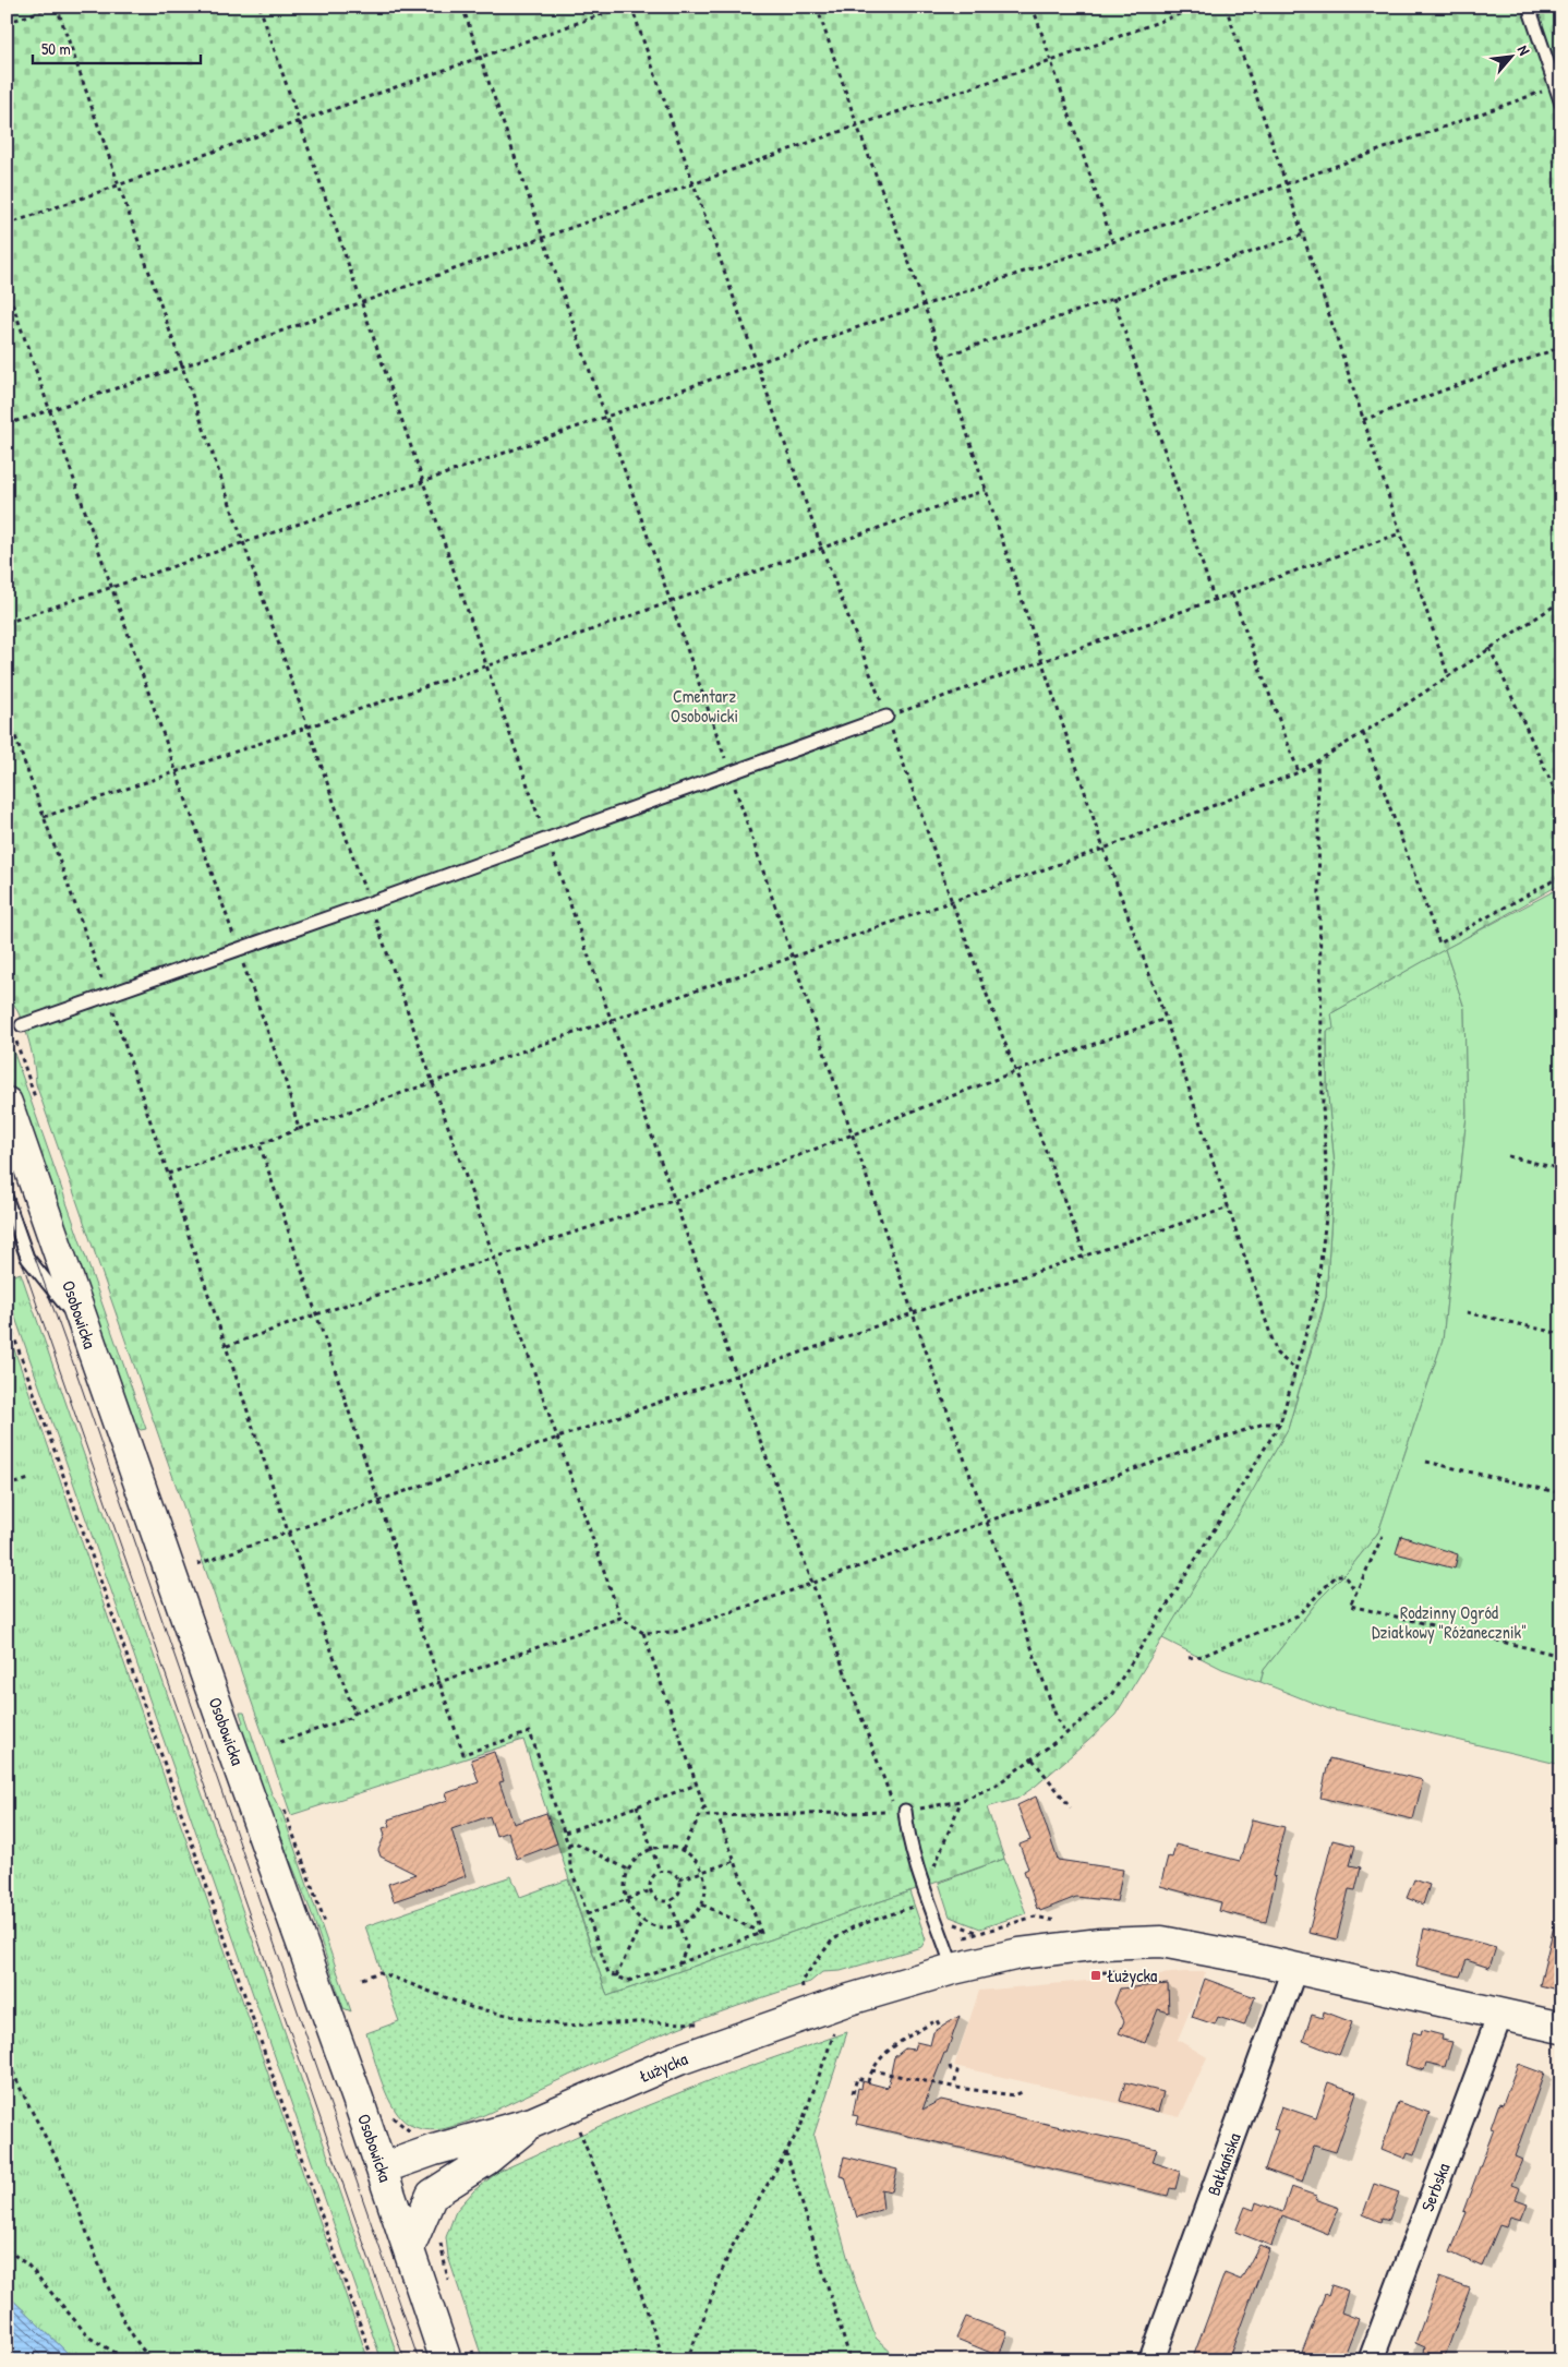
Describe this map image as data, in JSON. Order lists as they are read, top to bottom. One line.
{"streets":{"street":["Osobowicka","Łużycka","Bałkańska","Serbska"]},"crossings":[["Osobowicka","Łużycka"],["Łużycka","Bałkańska"],["Łużycka","Serbska"]],"parks":["Cmentarz Osobowicki","Rodzinny Ogród Działkowy \"Różanecznik\""],"places":{"transit":["Łużycka"]},"scale_bar":"50 m","north":"top right"}
